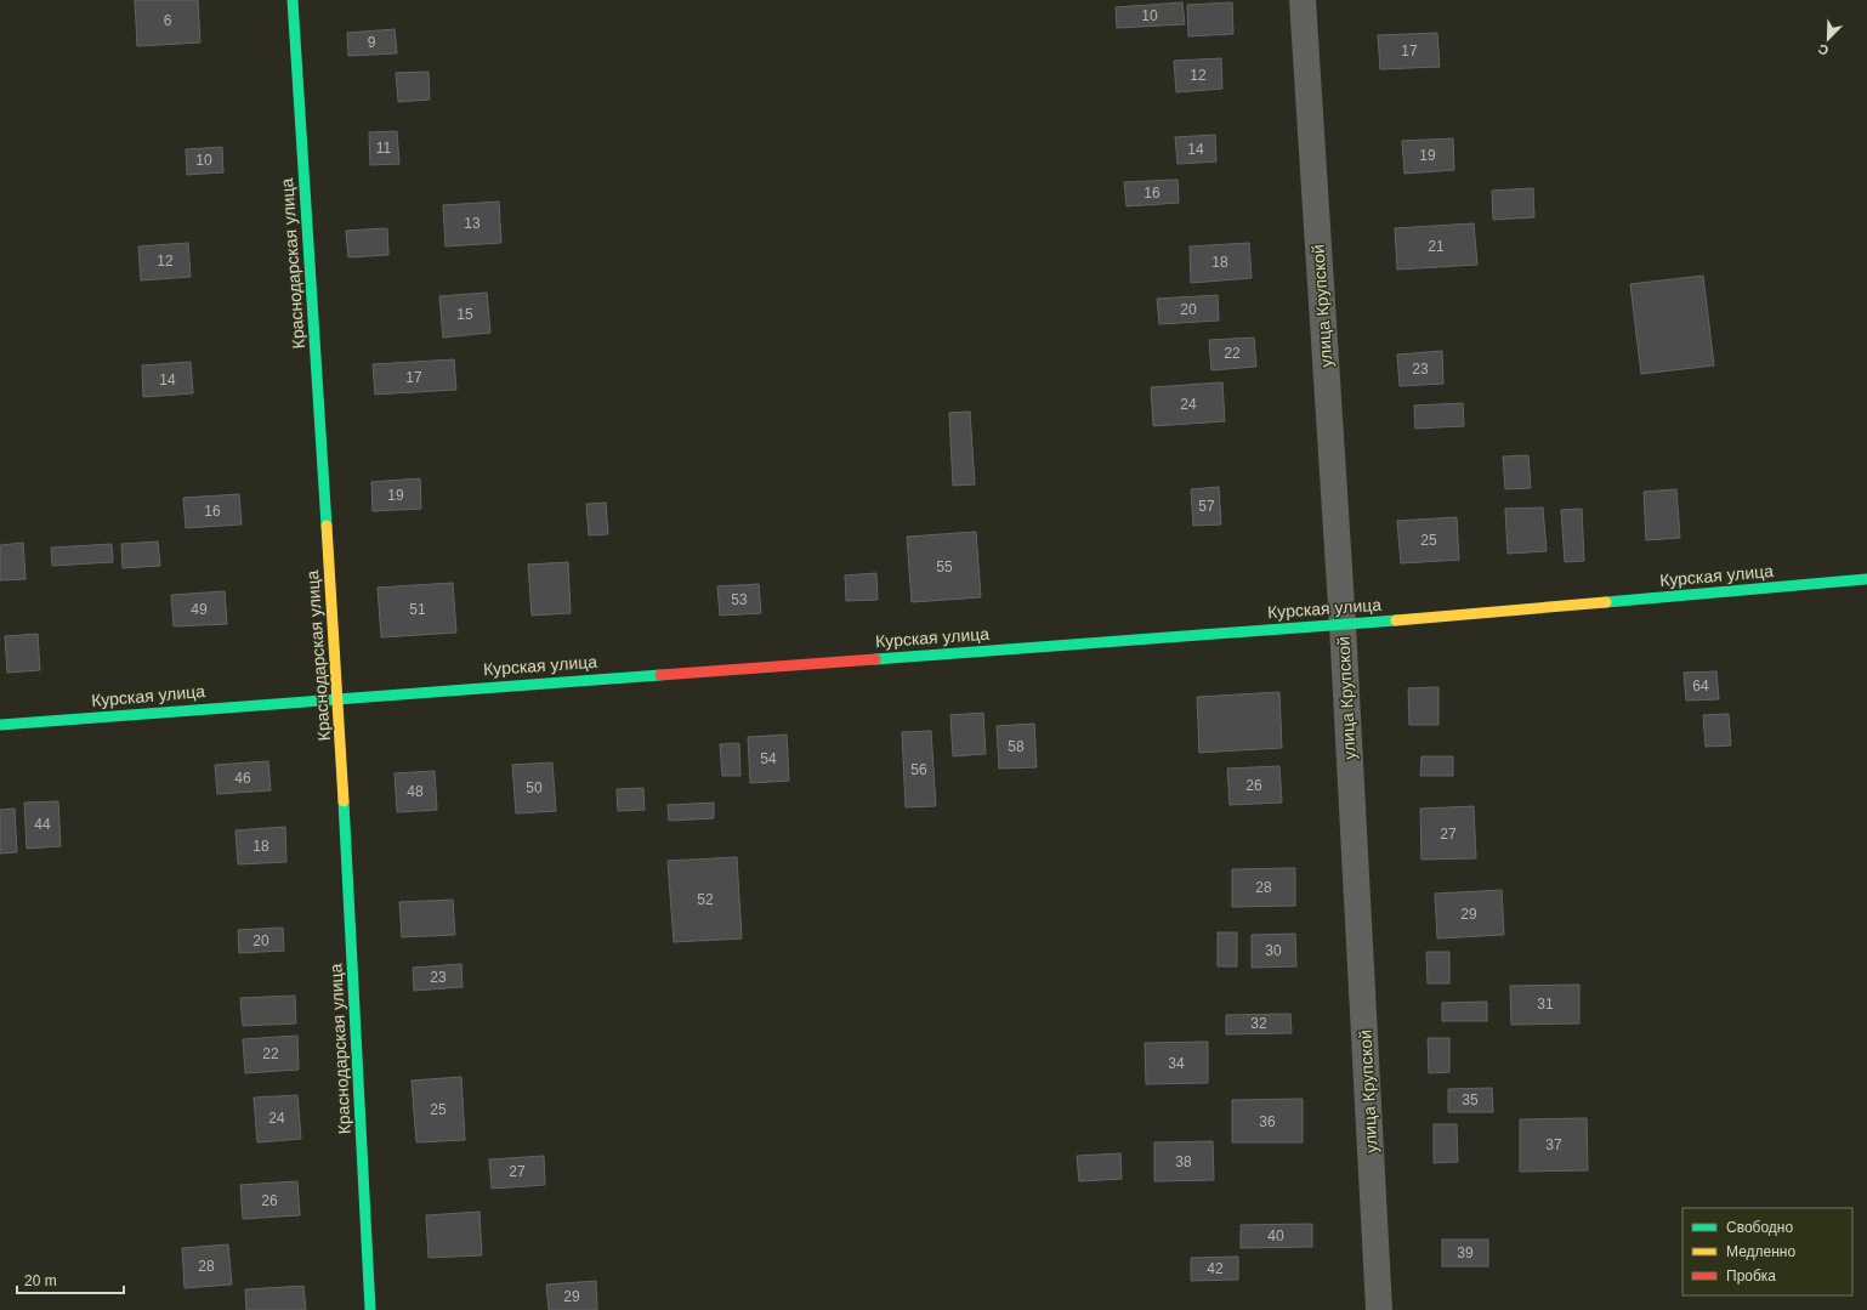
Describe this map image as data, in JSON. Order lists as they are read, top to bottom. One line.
{"streets":{"street":["Краснодарская улица","улица Крупской","Курская улица"]},"crossings":[["Краснодарская улица","Курская улица"],["улица Крупской","Курская улица"]],"house_numbers":["10","6","9","17","12","11","14","19","10","16","13","21","12","18","20","15","22","23","17","14","24","19","57","16","25","55","53","49","51","64","58","54","56","46","26","50","48","44","27","18","28","52","29","20","30","23","31","32","22","34","35","25","24","36","37","38","27","26","40","39","28","42","29"],"legend":["Свободно","Медленно","Пробка"],"scale_bar":"20 m","north":"bottom left"}
